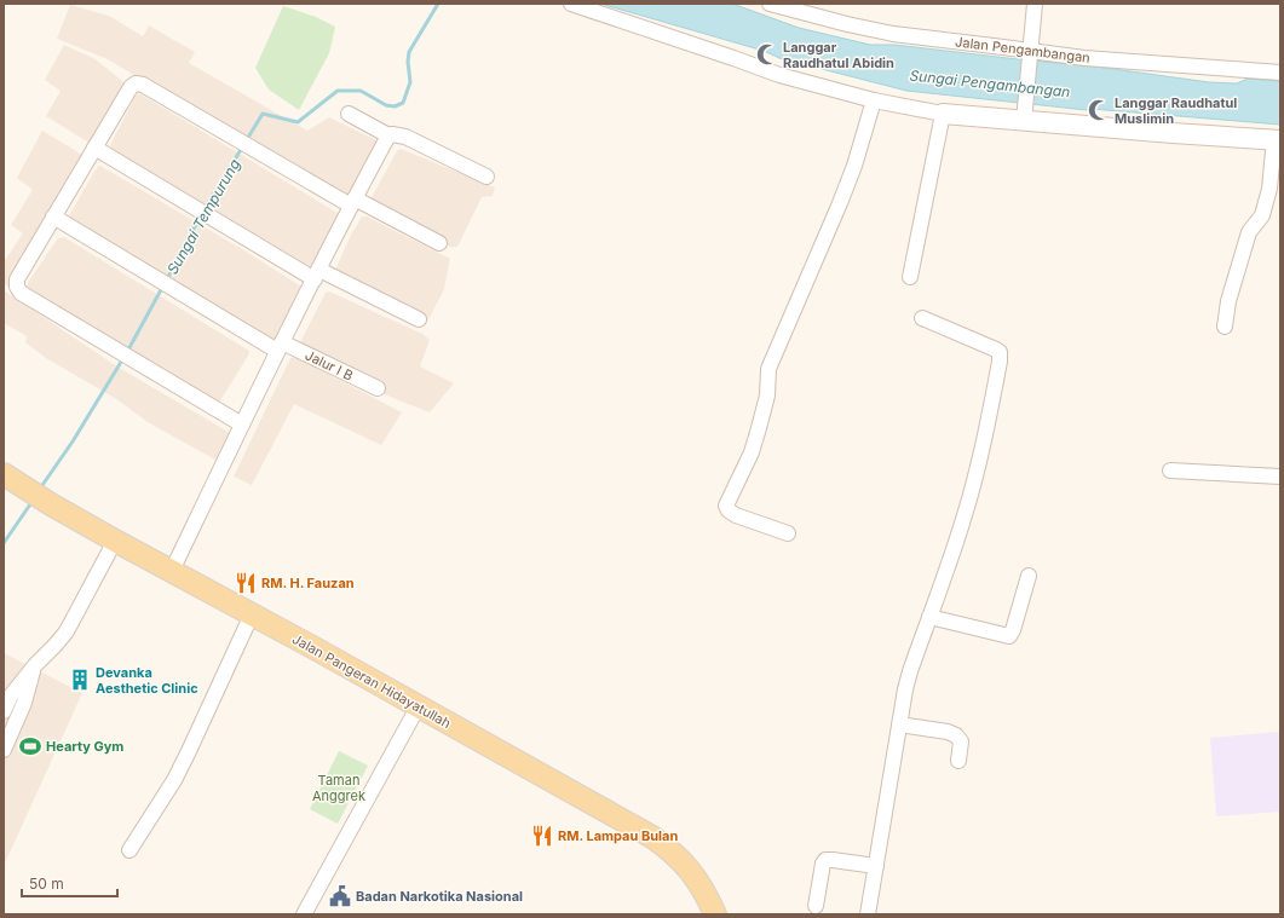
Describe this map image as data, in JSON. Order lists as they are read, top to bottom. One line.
{"streets":{"main road":["Jalan Pangeran Hidayatullah"],"street":["Jalan Pengambangan","Jalur I B"]},"water":["Sungai Pengambangan","Sungai Tempurung"],"parks":["Taman Anggrek"],"places":{"mosque":["Langgar Raudhatul Abidin","Langgar Raudhatul Muslimin"],"restaurant":["RM. H. Fauzan","RM. Lampau Bulan"],"building":["Devanka Aesthetic Clinic"],"sports":["Hearty Gym"],"public building":["Badan Narkotika Nasional"]},"scale_bar":"50 m"}
